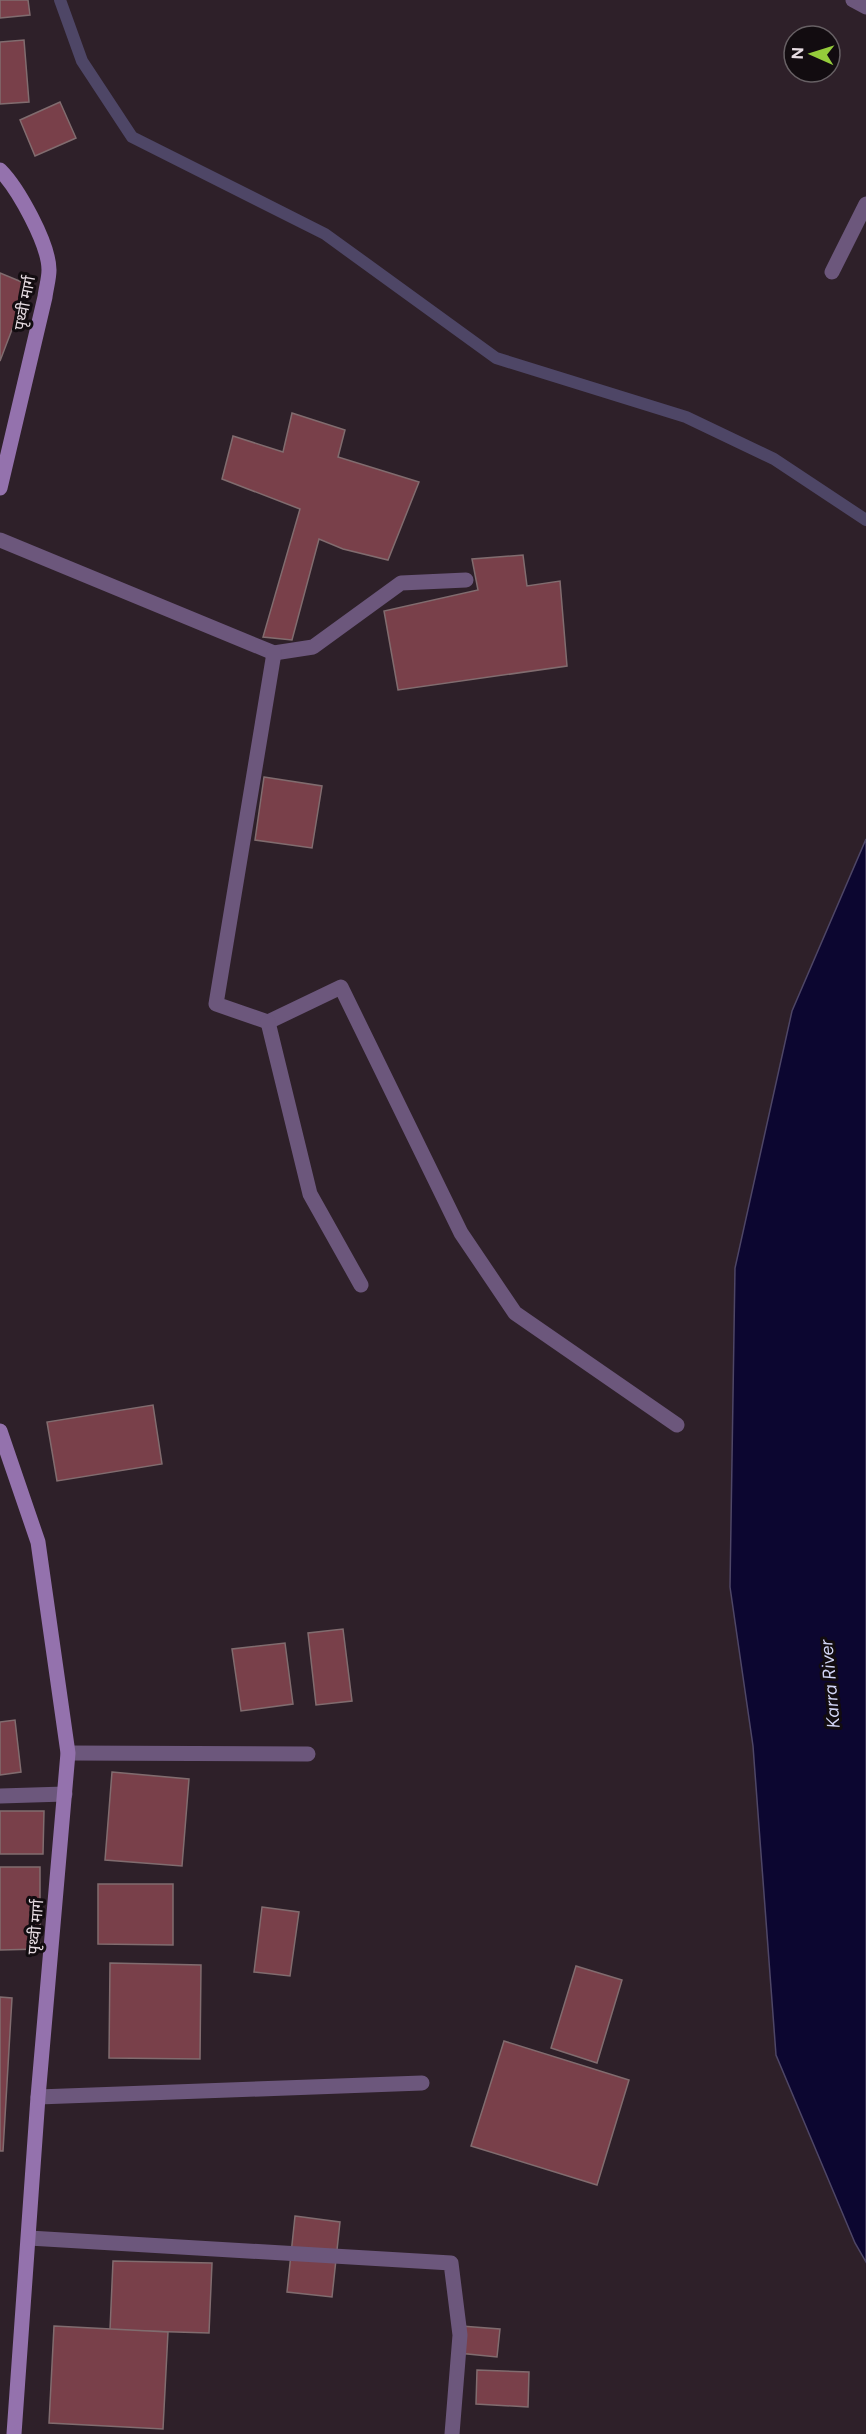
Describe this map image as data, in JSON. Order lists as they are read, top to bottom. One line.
{"streets":{"street":["पृथ्वी मार्ग"]},"water":["Karra River"],"north":"left"}
